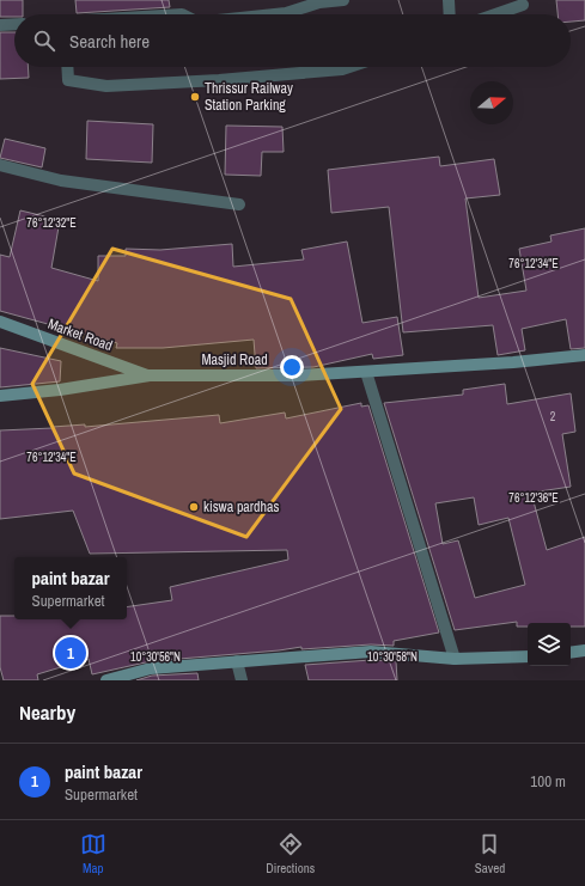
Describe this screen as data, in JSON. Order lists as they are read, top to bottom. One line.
{"streets":{"street":["Market Road","Masjid Road"]},"crossings":[["Market Road","Masjid Road"]],"places":["Thrissur Railway Station Parking","kiswa pardhas"],"house_numbers":["2"],"north":"right","page":{"search":"Search here","popup":["paint bazar","Supermarket"],"pins":"1","heading":"Nearby","list":[{"mark":"1","name":"paint bazar","note":"Supermarket","value":"100 m"}],"nav":["Map","Directions","Saved"]},"coordinates":["76°12'32\"E","76°12'34\"E","76°12'36\"E","10°30'56\"N","10°30'58\"N"]}
